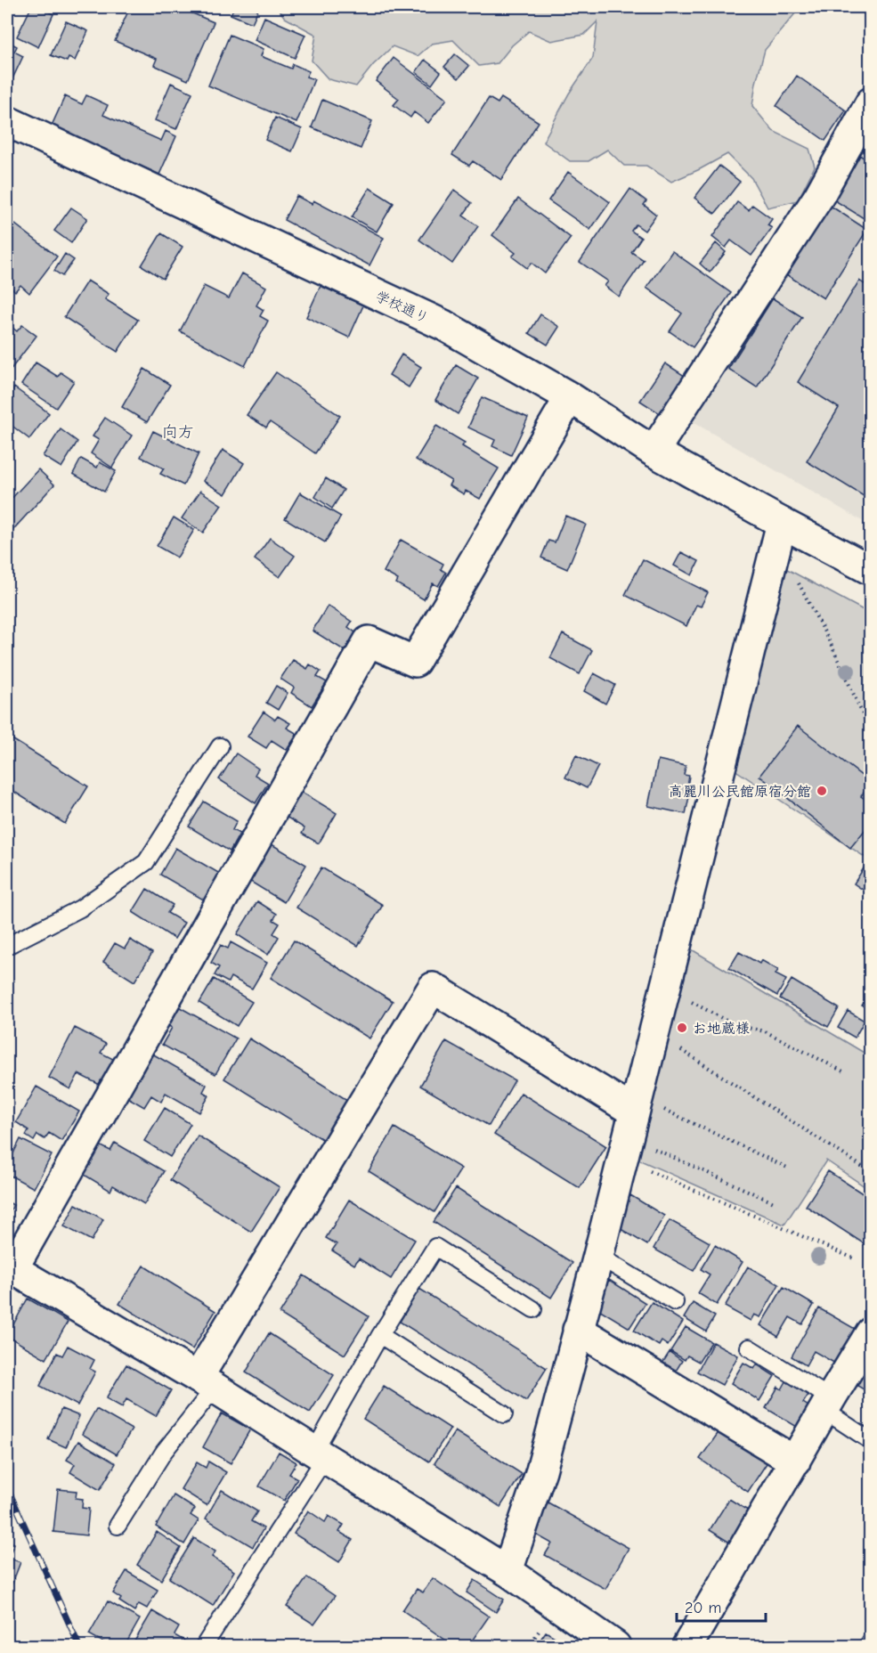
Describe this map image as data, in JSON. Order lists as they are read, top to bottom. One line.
{"streets":{"street":["学校通り"]},"districts":["向方"],"places":["高麗川公民館原宿分館","お地蔵様"],"scale_bar":"20 m"}
